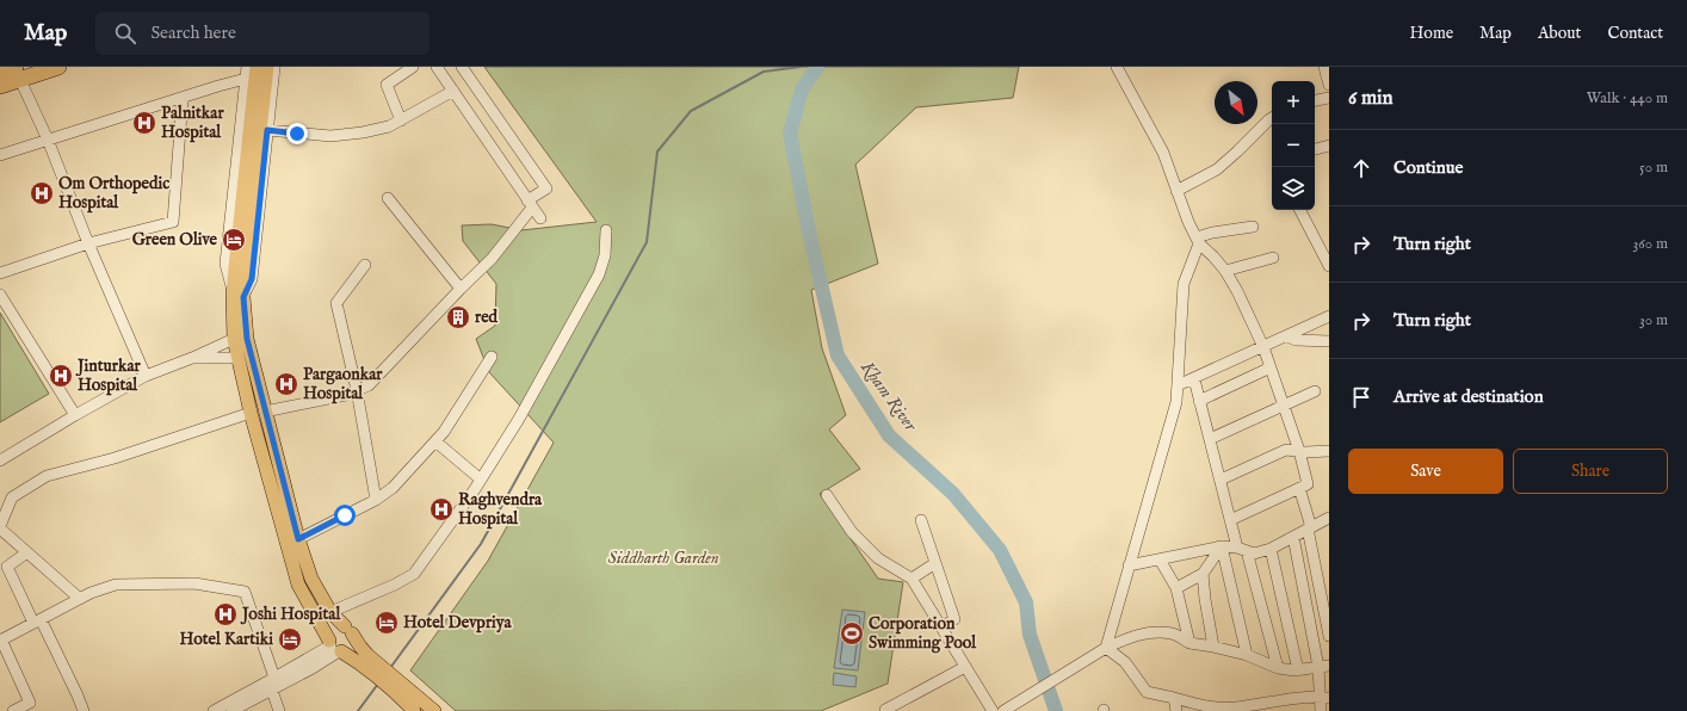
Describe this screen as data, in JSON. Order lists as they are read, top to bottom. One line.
{"water":["Kham River"],"parks":["Siddharth Garden"],"places":{"hospital":["Palnitkar Hospital","Om Orthopedic Hospital","Jinturkar Hospital","Pargaonkar Hospital","Raghvendra Hospital","Joshi Hospital"],"hotel":["Green Olive","Hotel Devpriya","Hotel Kartiki"],"building":["red"],"sports":["Corporation Swimming Pool"]},"north":"bottom right","page":{"header":"Map","search":"Search here","nav":["Home","Map","About","Contact"],"heading":["6 min","Walk · 440 m"],"map_buttons":["+","−"],"list":[["Continue","50 m"],["Turn right","360 m"],["Turn right","30 m"],"Arrive at destination"],"buttons":["Save","Share"]}}
